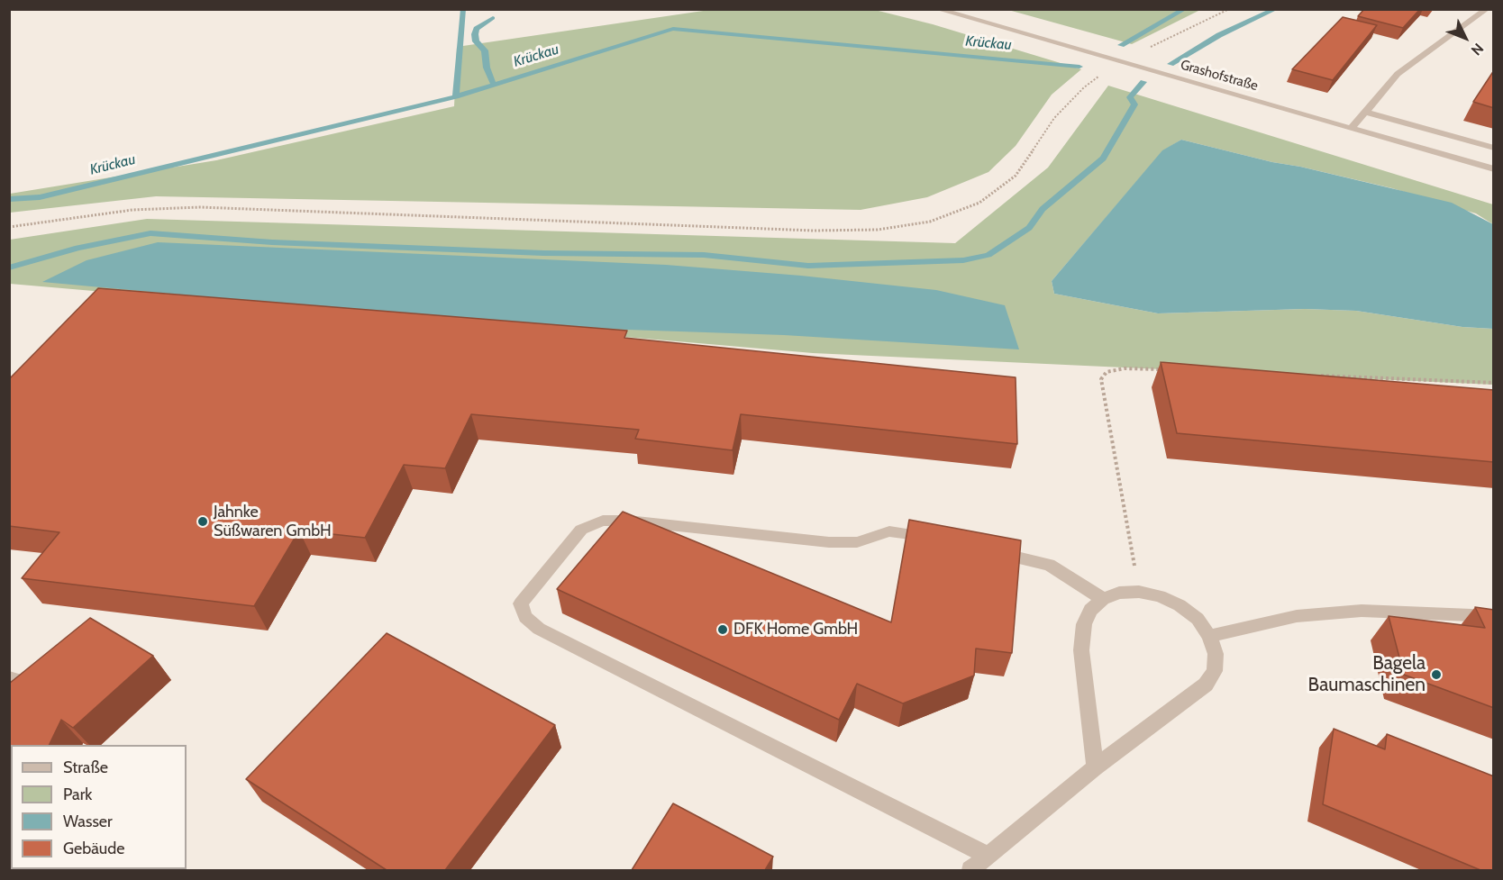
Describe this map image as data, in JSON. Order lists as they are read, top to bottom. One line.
{"streets":{"street":["Grashofstraße"]},"water":["Krückau"],"places":["Jahnke Süßwaren GmbH","DFK Home GmbH","Bagela Baumaschinen"],"legend":["Straße","Park","Wasser","Gebäude"],"north":"bottom right"}
